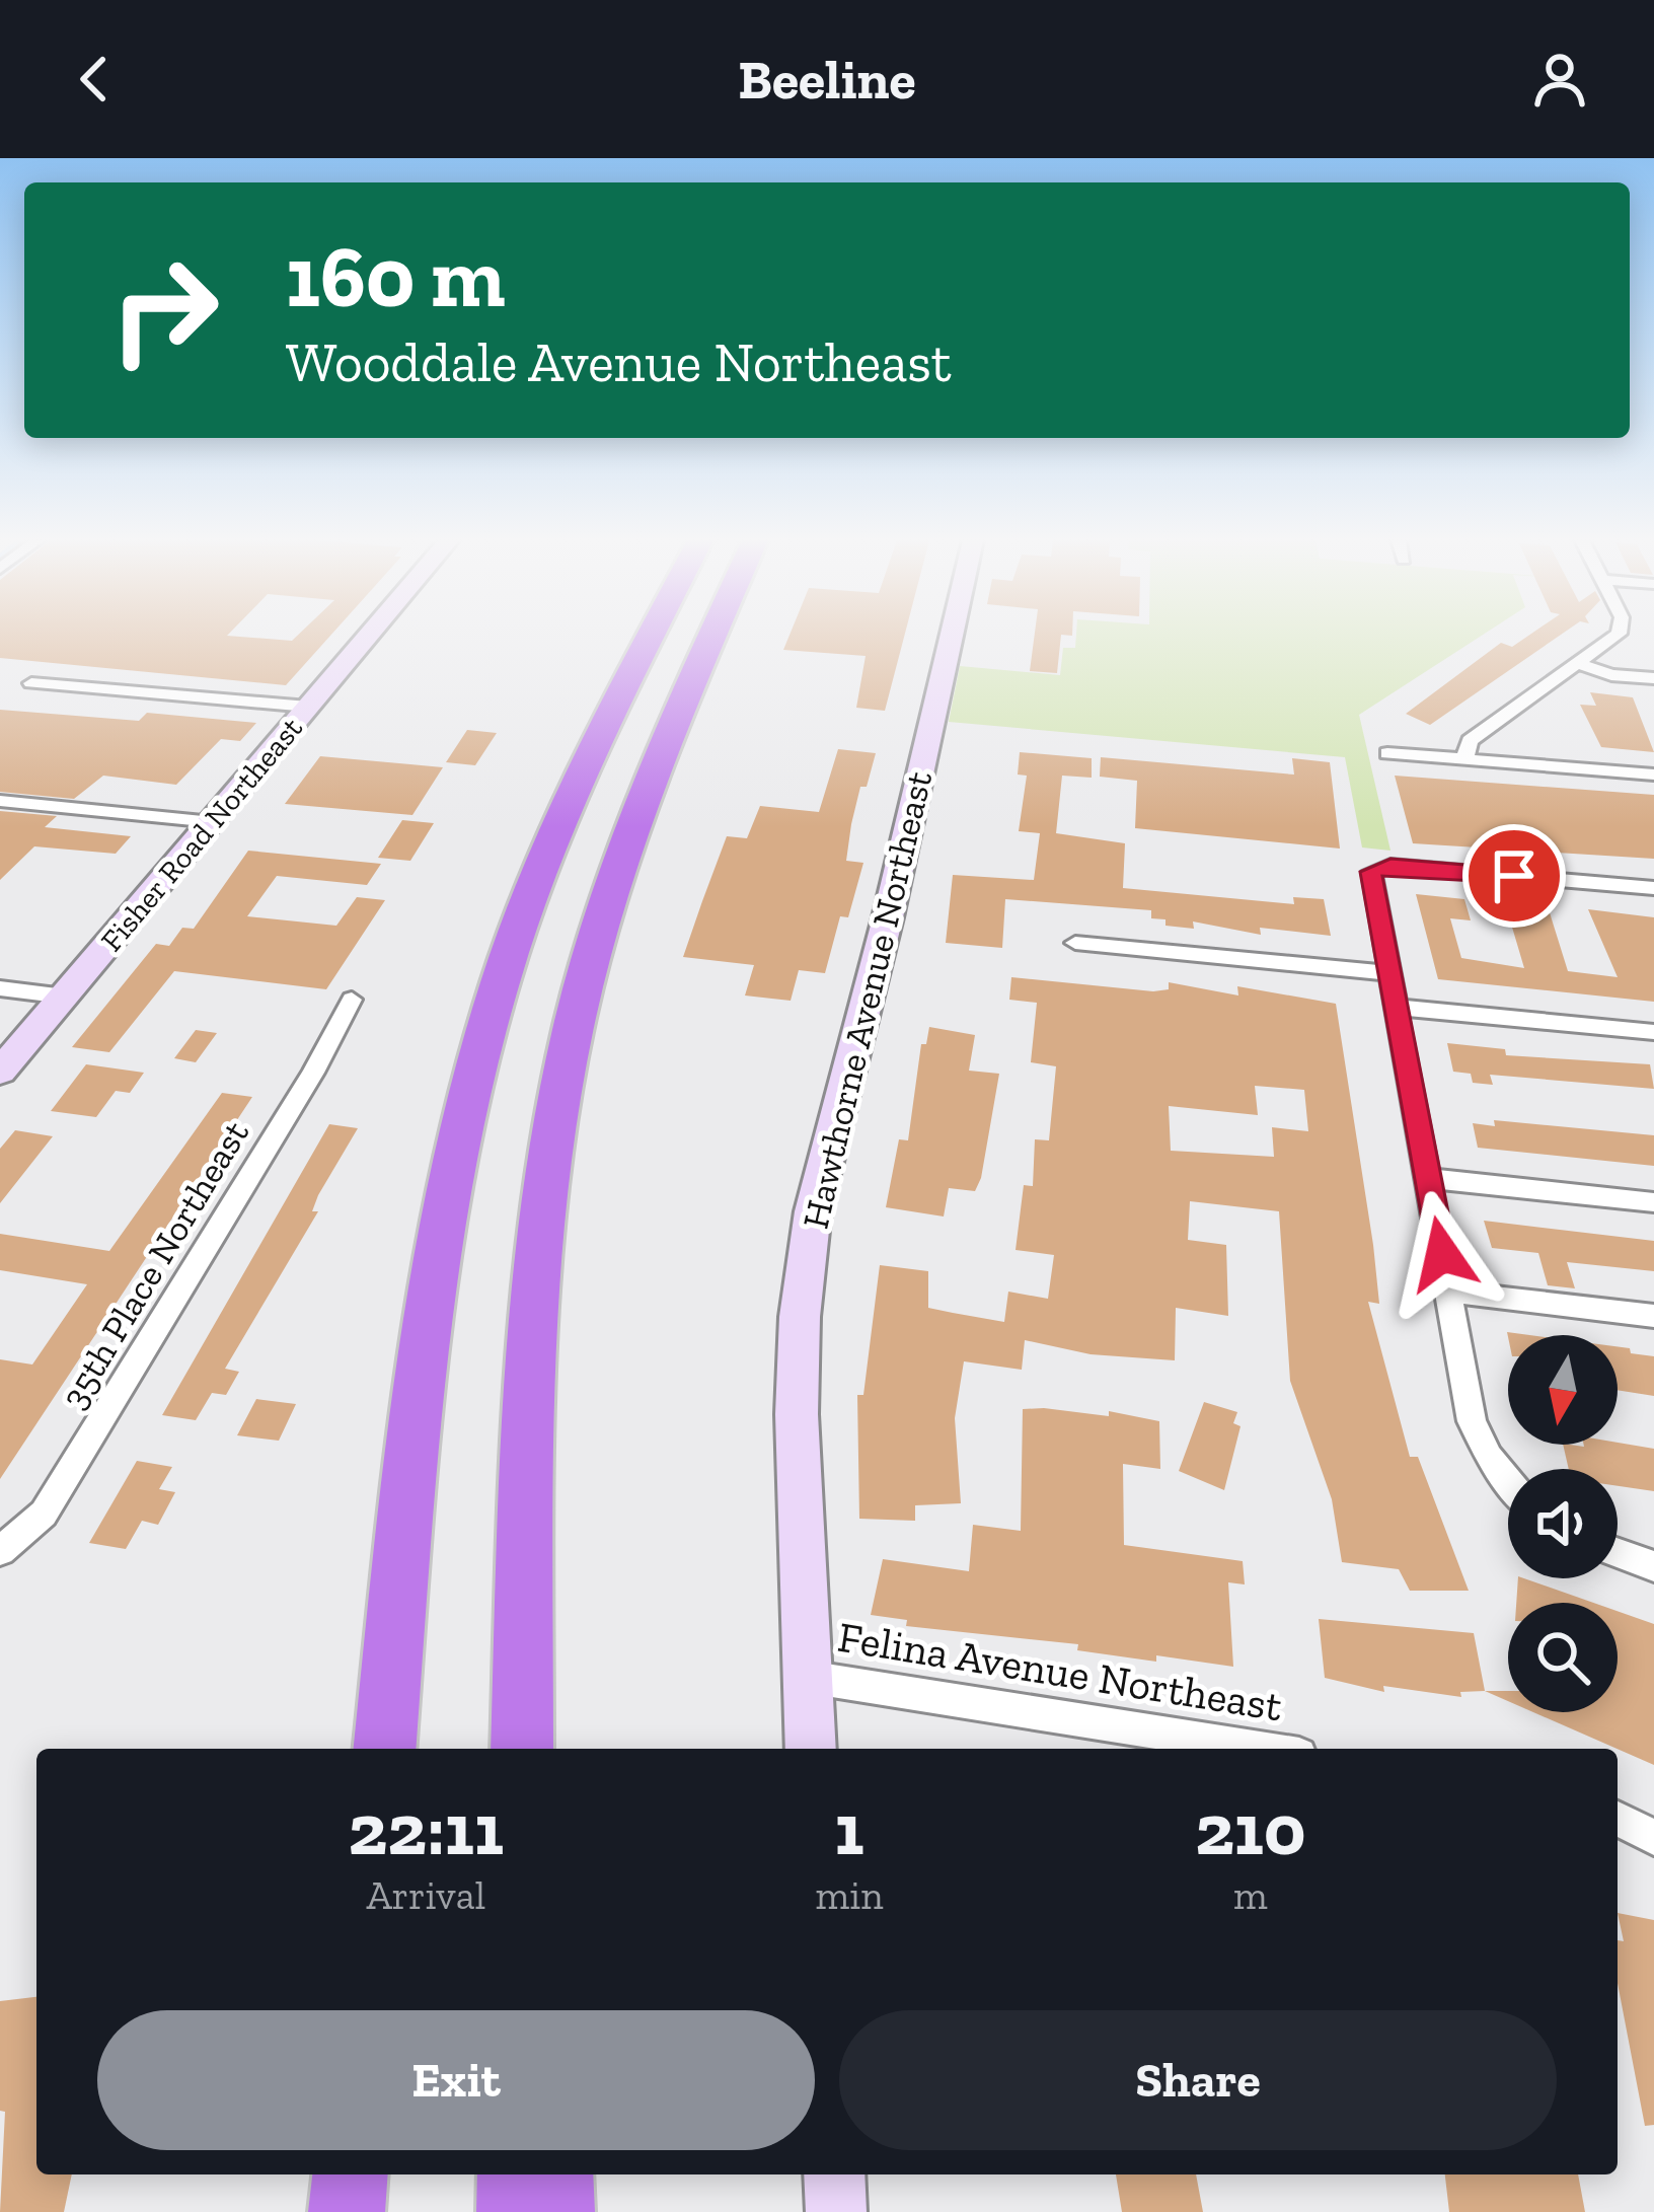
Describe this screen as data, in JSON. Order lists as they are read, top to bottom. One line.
{"streets":{"main road":["Fisher Road Northeast","Hawthorne Avenue Northeast"],"street":["35th Place Northeast","Felina Avenue Northeast"]},"crossings":[["Hawthorne Avenue Northeast","Felina Avenue Northeast"]],"north":"bottom","page":{"header":"Beeline","turn":["160 m","Wooddale Avenue Northeast"],"eta":["22:11","Arrival","1","min","210","m"],"buttons":["Exit","Share"]}}
